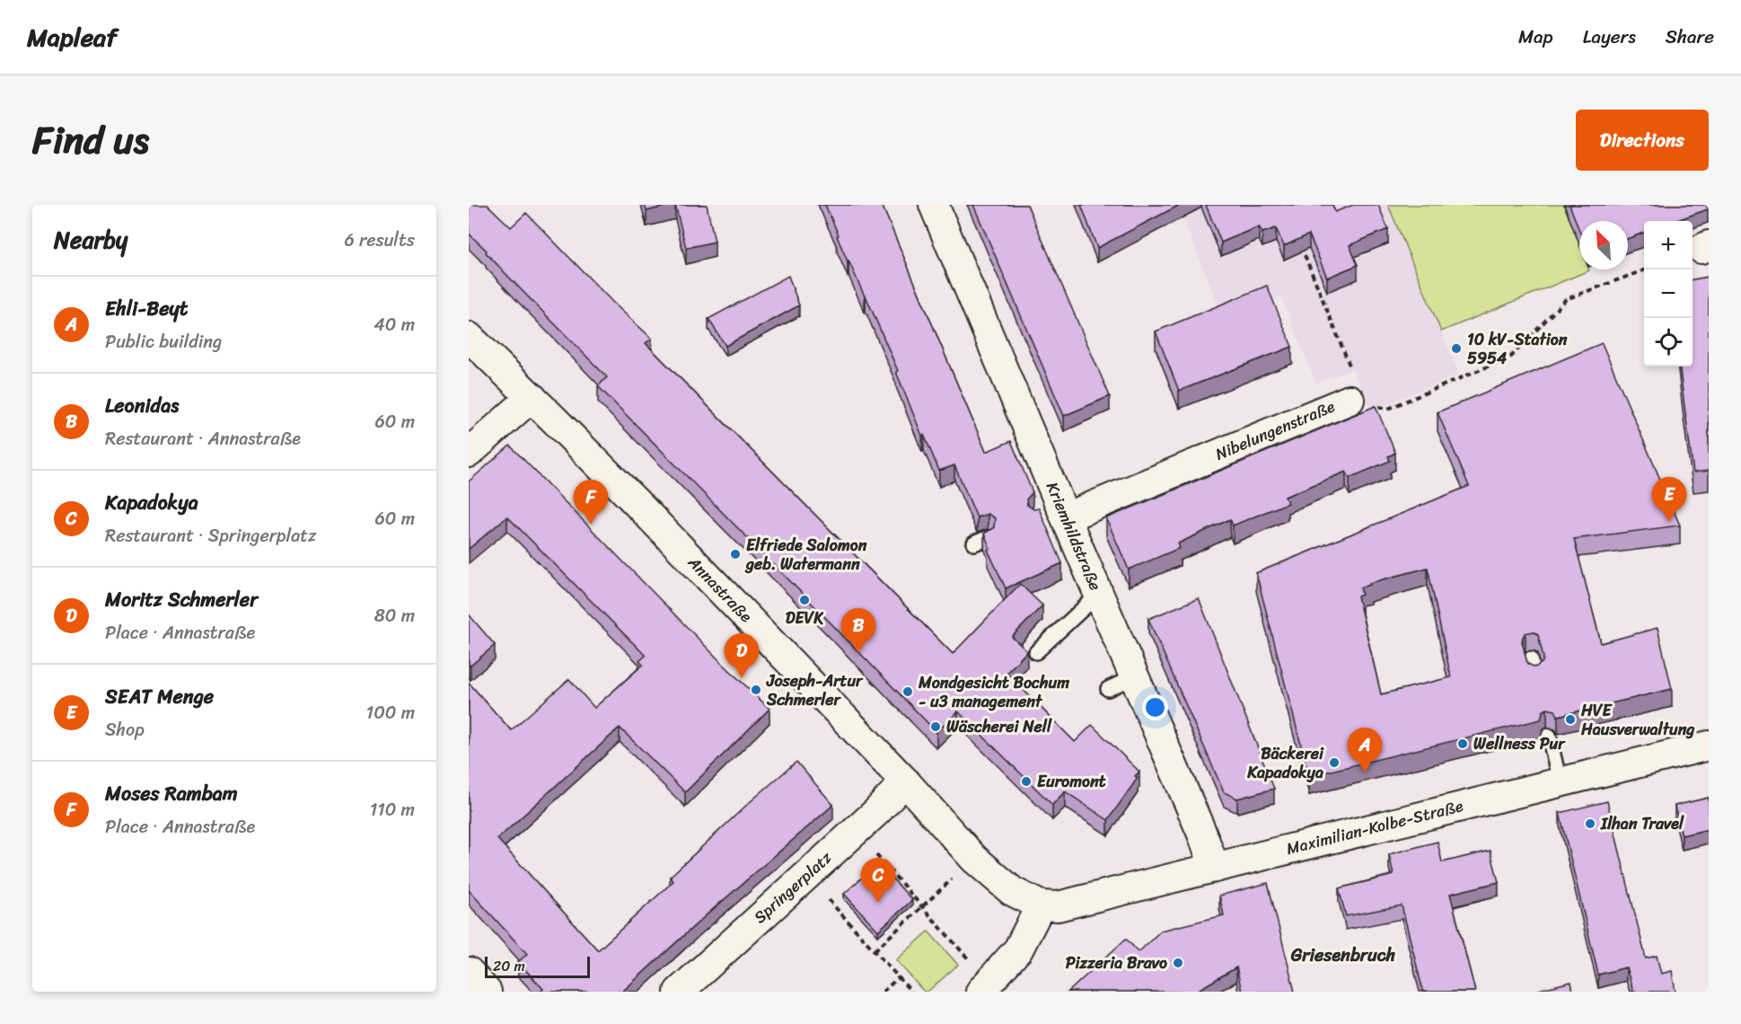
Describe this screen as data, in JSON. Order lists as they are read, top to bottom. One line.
{"streets":{"street":["Nibelungenstraße","Kriemhildstraße","Annastraße","Maximilian-Kolbe-Straße","Springerplatz"]},"crossings":[["Nibelungenstraße","Kriemhildstraße"],["Kriemhildstraße","Maximilian-Kolbe-Straße"],["Annastraße","Maximilian-Kolbe-Straße"],["Annastraße","Springerplatz"]],"districts":["Griesenbruch"],"places":["10 kV-Station 5954","Elfriede Salomon geb. Watermann","DEVK","Joseph-Artur Schmerler","Mondgesicht Bochum - u3 management","HVE Hausverwaltung","Wäscherei Nell","Wellness Pur","Bäckerei Kapadokya","Euromont","Ilhan Travel","Pizzeria Bravo"],"scale_bar":"20 m","north":"top left","page":{"header":"Mapleaf","nav":["Map","Layers","Share"],"title":"Find us","buttons":"Directions","heading":["Nearby","6 results"],"map_buttons":["+","−"],"list":[{"mark":"A","name":"Ehli-Beyt","note":"Public building","value":"40 m"},{"mark":"B","name":"Leonidas","note":"Restaurant · Annastraße","value":"60 m"},{"mark":"C","name":"Kapadokya","note":"Restaurant · Springerplatz","value":"60 m"},{"mark":"D","name":"Moritz Schmerler","note":"Place · Annastraße","value":"80 m"},{"mark":"E","name":"SEAT Menge","note":"Shop","value":"100 m"},{"mark":"F","name":"Moses Rambam","note":"Place · Annastraße","value":"110 m"}],"pins":["E","F","B","D","A","C"],"scale":"20 m"}}
